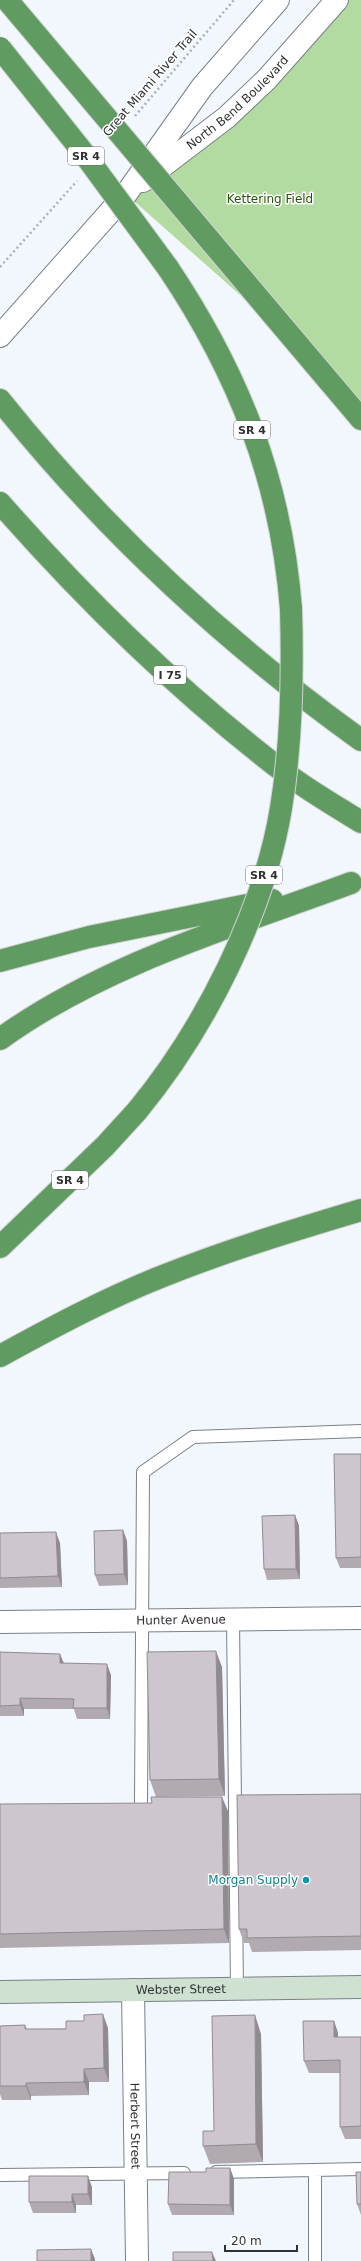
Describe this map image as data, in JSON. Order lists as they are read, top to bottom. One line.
{"streets":{"highway":["SR 4","I 75"],"street":["North Bend Boulevard","Hunter Avenue","Webster Street","Herbert Street"],"path":["Great Miami River Trail"]},"crossings":[["Webster Street","Herbert Street"]],"parks":["Kettering Field"],"places":["Morgan Supply"],"scale_bar":"20 m"}
